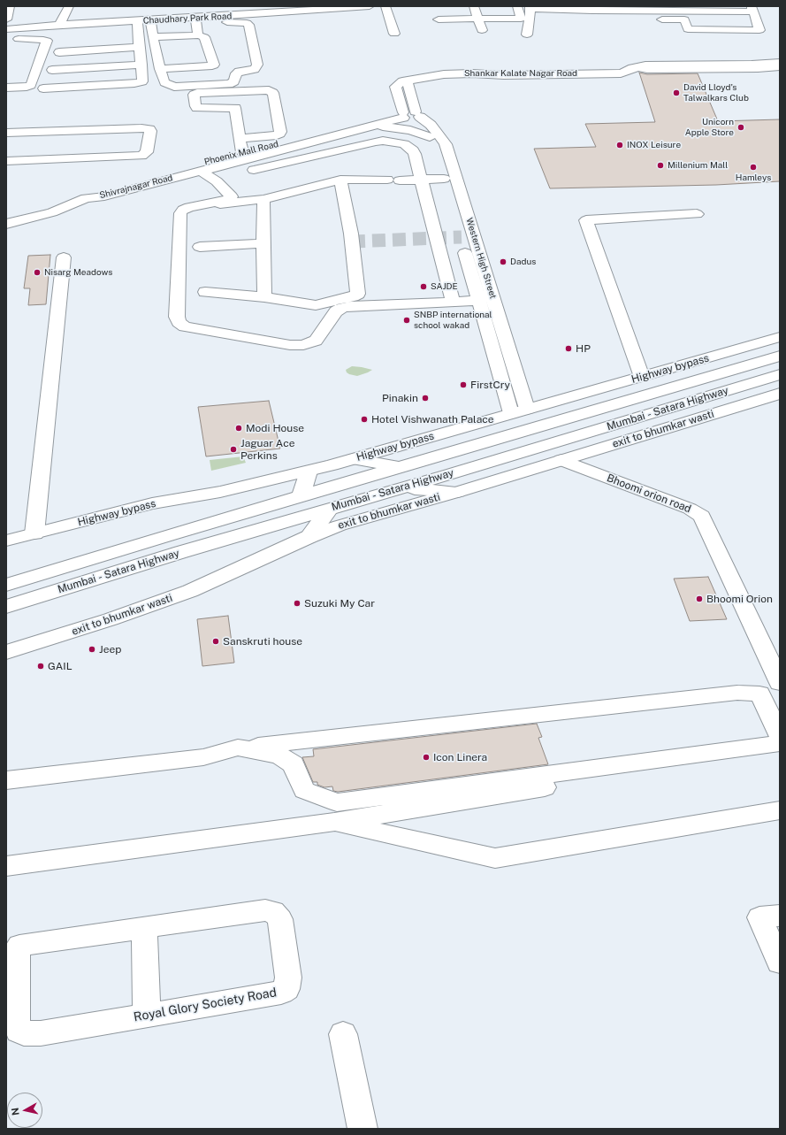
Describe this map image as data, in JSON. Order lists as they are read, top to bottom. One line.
{"streets":{"main road":["Chaudhary Park Road","Shankar Kalate Nagar Road","Phoenix Mall Road","Shivrajnagar Road","Western High Street","Highway bypass","Mumbai - Satara Highway","exit to bhumkar wasti","Bhoomi orion road","Royal Glory Society Road"]},"crossings":[["Shankar Kalate Nagar Road","Phoenix Mall Road"],["Shankar Kalate Nagar Road","Western High Street"],["Phoenix Mall Road","Shivrajnagar Road"],["Phoenix Mall Road","Western High Street"],["Western High Street","Highway bypass"],["exit to bhumkar wasti","Bhoomi orion road"]],"places":["David Lloyd's Talwalkars Club","Unicorn Apple Store","INOX Leisure","Millenium Mall","Hamleys","Dadus","Nisarg Meadows","SAJDE","SNBP international school wakad","HP","FirstCry","Pinakin","Hotel Vishwanath Palace","Modi House","Jaguar Ace Perkins","Bhoomi Orion","Suzuki My Car","Sanskruti house","Jeep","GAIL","Icon Linera"],"north":"left"}
